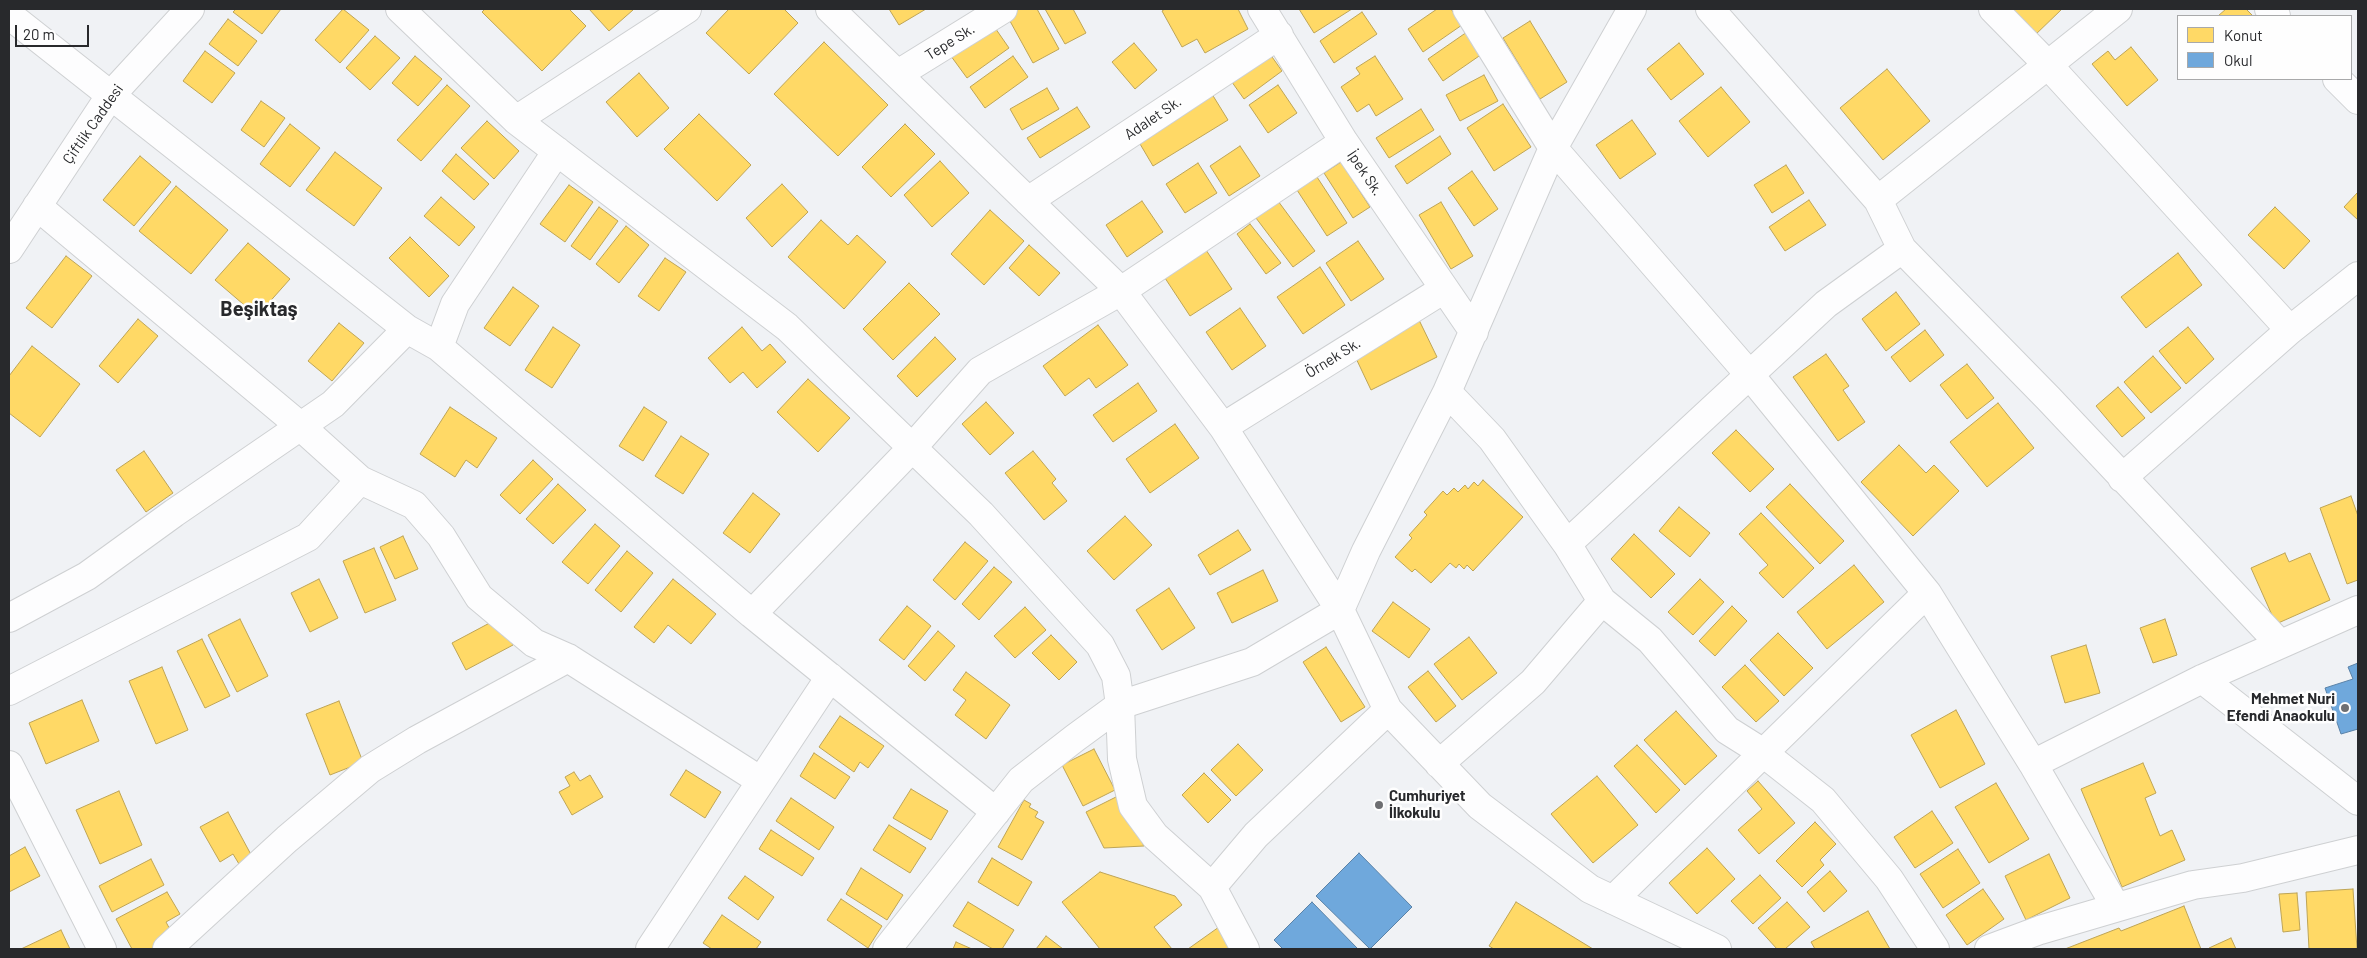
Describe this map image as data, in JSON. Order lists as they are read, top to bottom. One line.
{"streets":{"street":["Tepe Sk.","Adalet Sk.","Çiftlik Caddesi","İpek Sk.","Örnek Sk."]},"crossings":[["Adalet Sk.","İpek Sk."],["İpek Sk.","Örnek Sk."]],"districts":["Beşiktaş"],"places":["Mehmet Nuri Efendi Anaokulu","Cumhuriyet İlkokulu"],"legend":["Konut","Okul"],"scale_bar":"20 m"}
